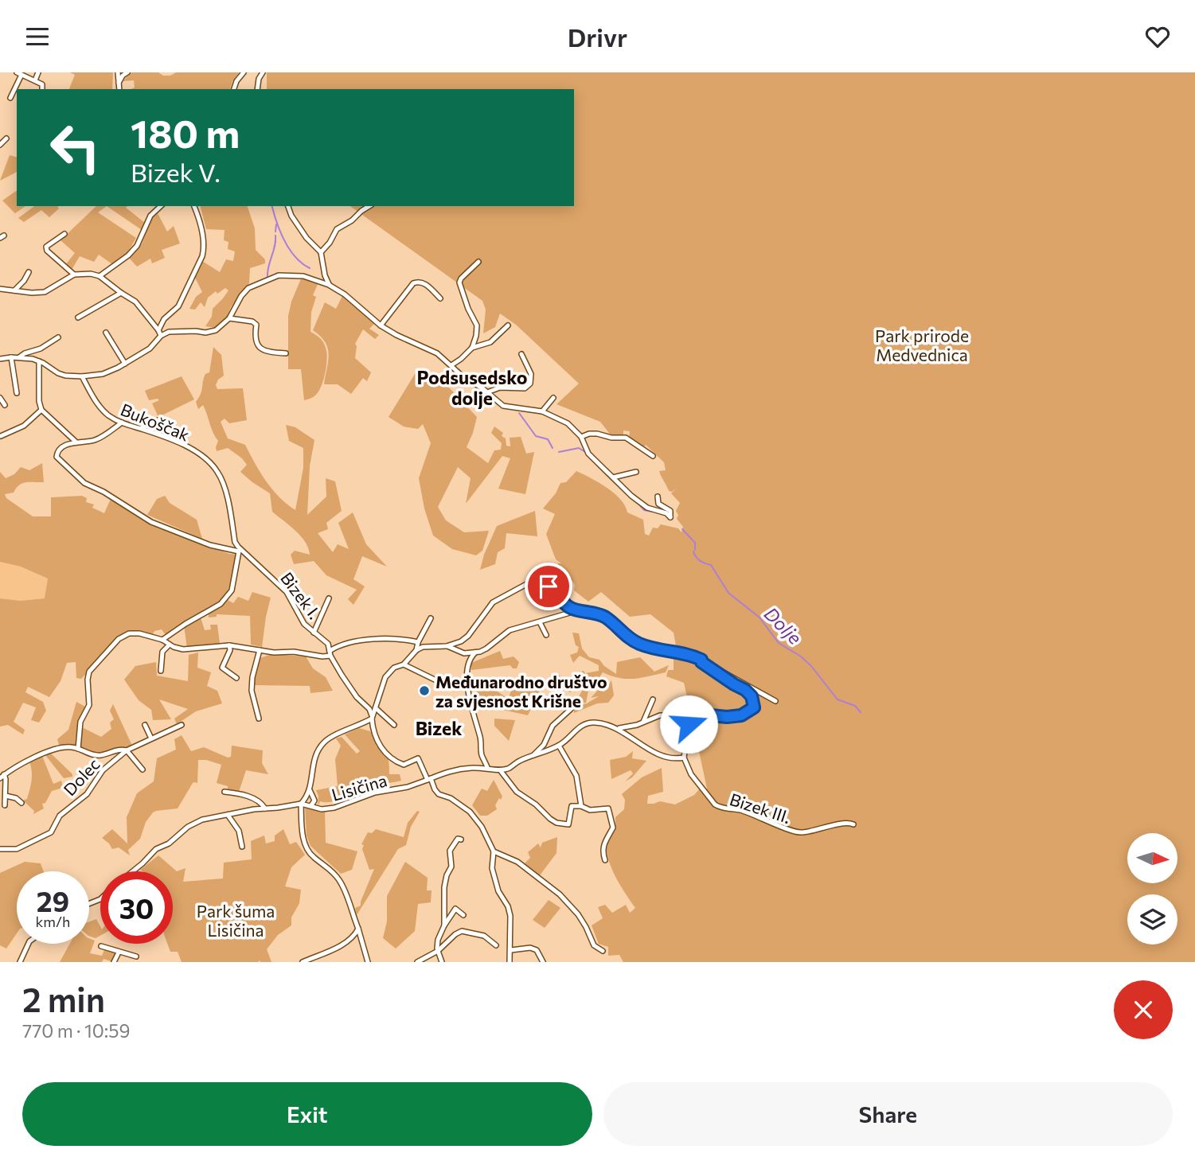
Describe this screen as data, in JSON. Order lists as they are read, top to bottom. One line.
{"streets":{"street":["Bukoščak","Bizek I.","Dolec","Lisičina","Bizek III."]},"crossings":[["Bukoščak","Bizek I."]],"districts":["Podsusedsko dolje","Bizek"],"water":["Dolje"],"parks":["Park prirode Medvednica","Park šuma Lisičina"],"places":["Međunarodno društvo za svjesnost Krišne"],"north":"right","page":{"header":"Drivr","turn":["180 m","Bizek V."],"speed":"29 km/h","limit":"30","heading":["2 min","770 m · 10:59"],"buttons":["Exit","Share"]}}
